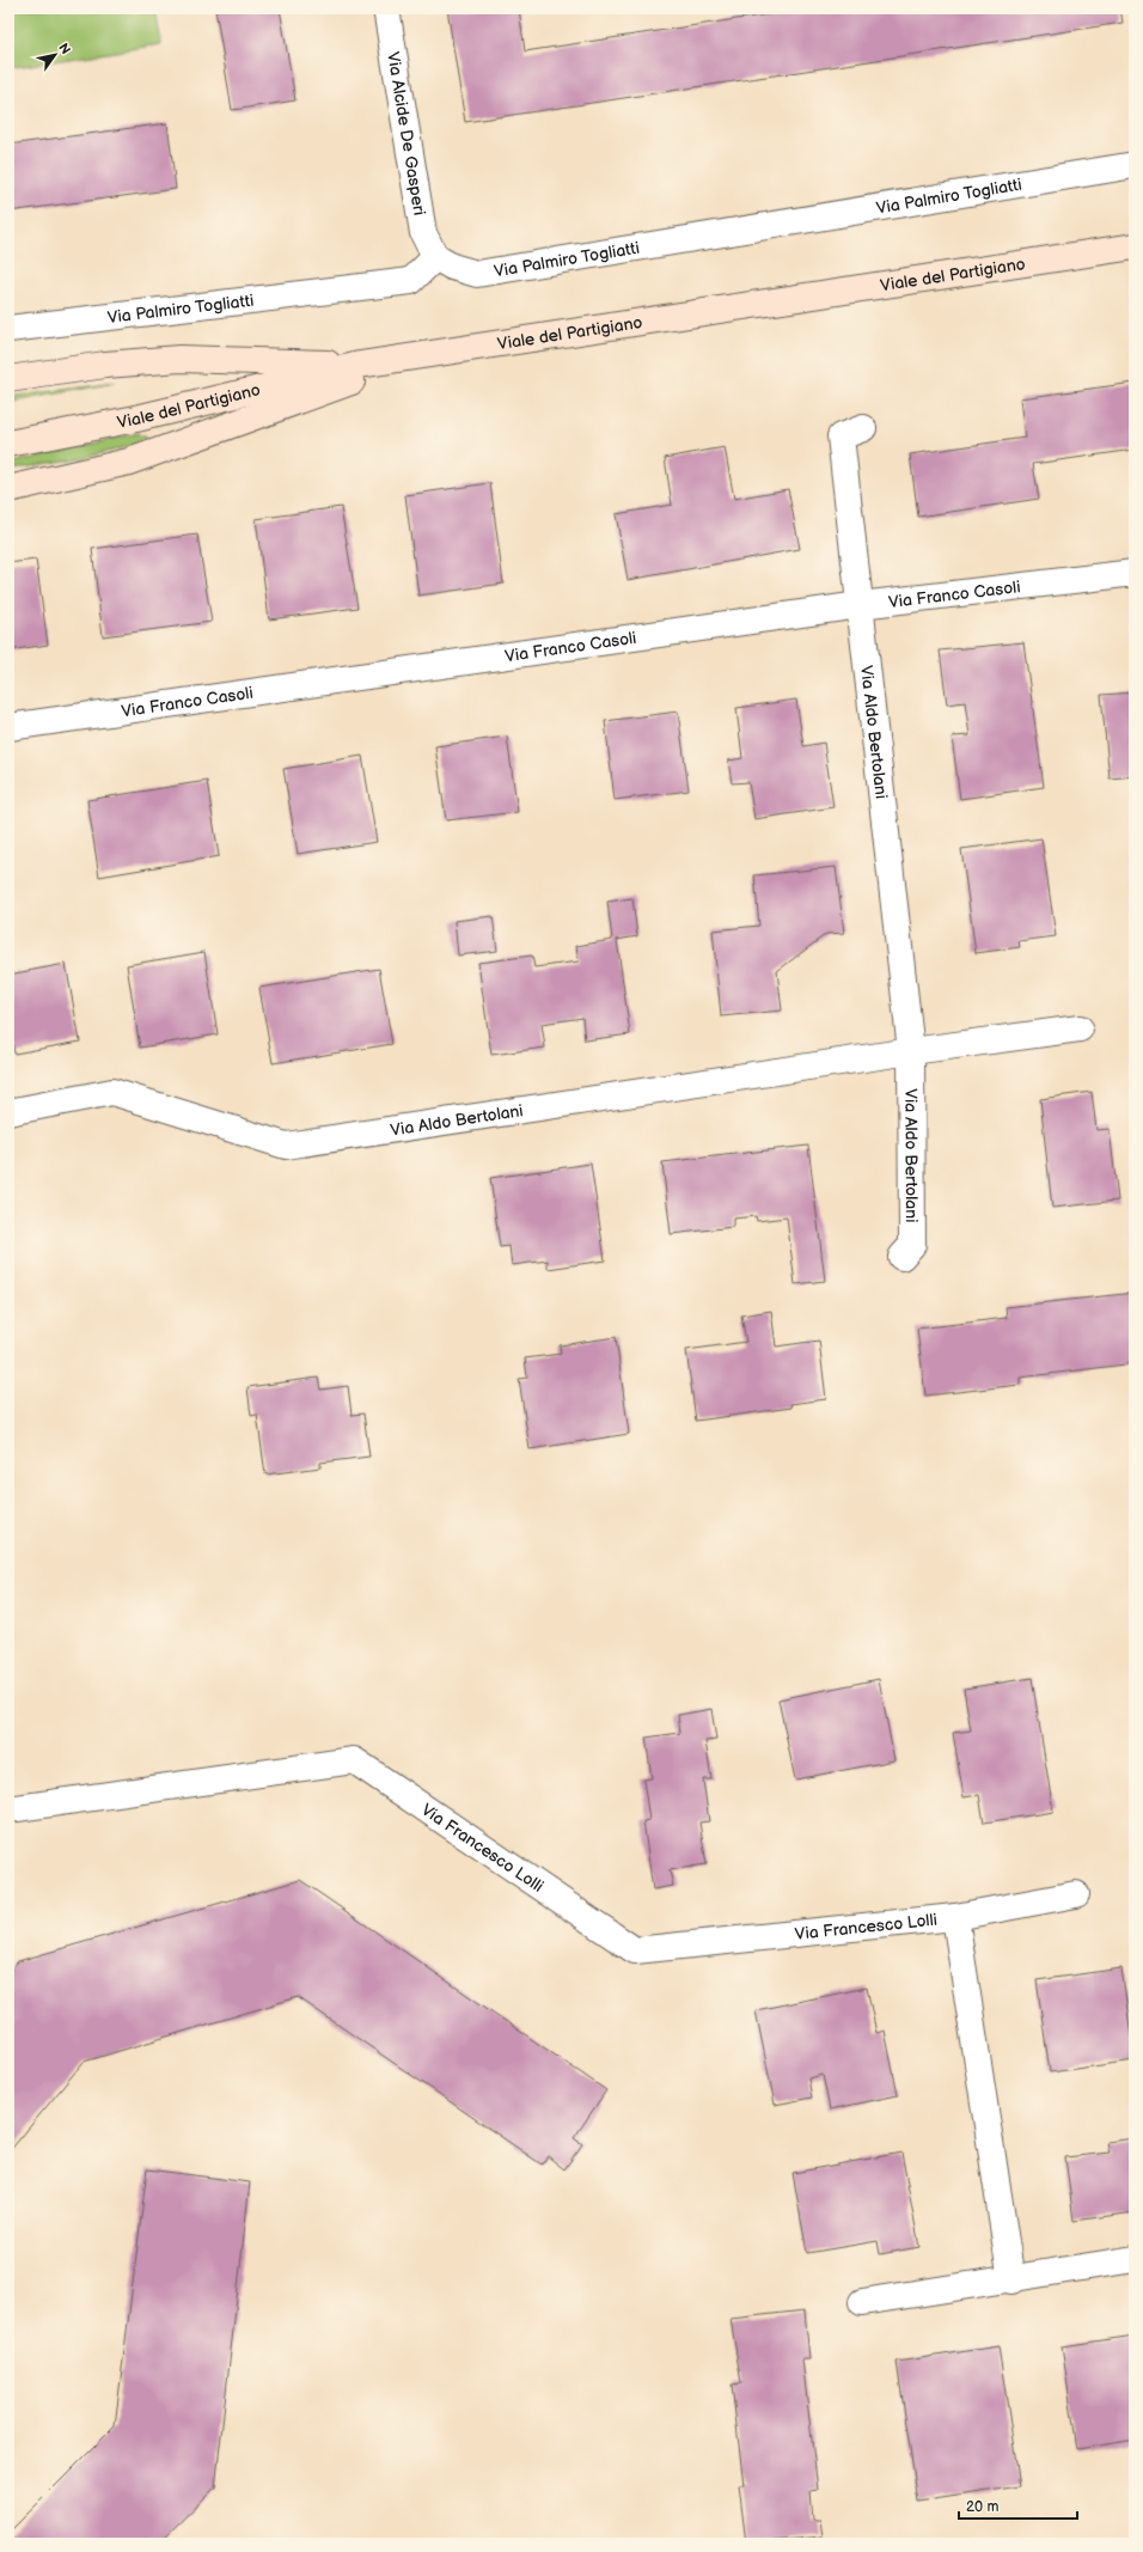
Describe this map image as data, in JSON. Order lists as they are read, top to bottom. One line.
{"streets":{"main road":["Viale del Partigiano"],"street":["Via Alcide De Gasperi","Via Palmiro Togliatti","Via Franco Casoli","Via Aldo Bertolani","Via Francesco Lolli"]},"crossings":[["Via Alcide De Gasperi","Via Palmiro Togliatti"],["Via Franco Casoli","Via Aldo Bertolani"]],"scale_bar":"20 m","north":"top right"}
